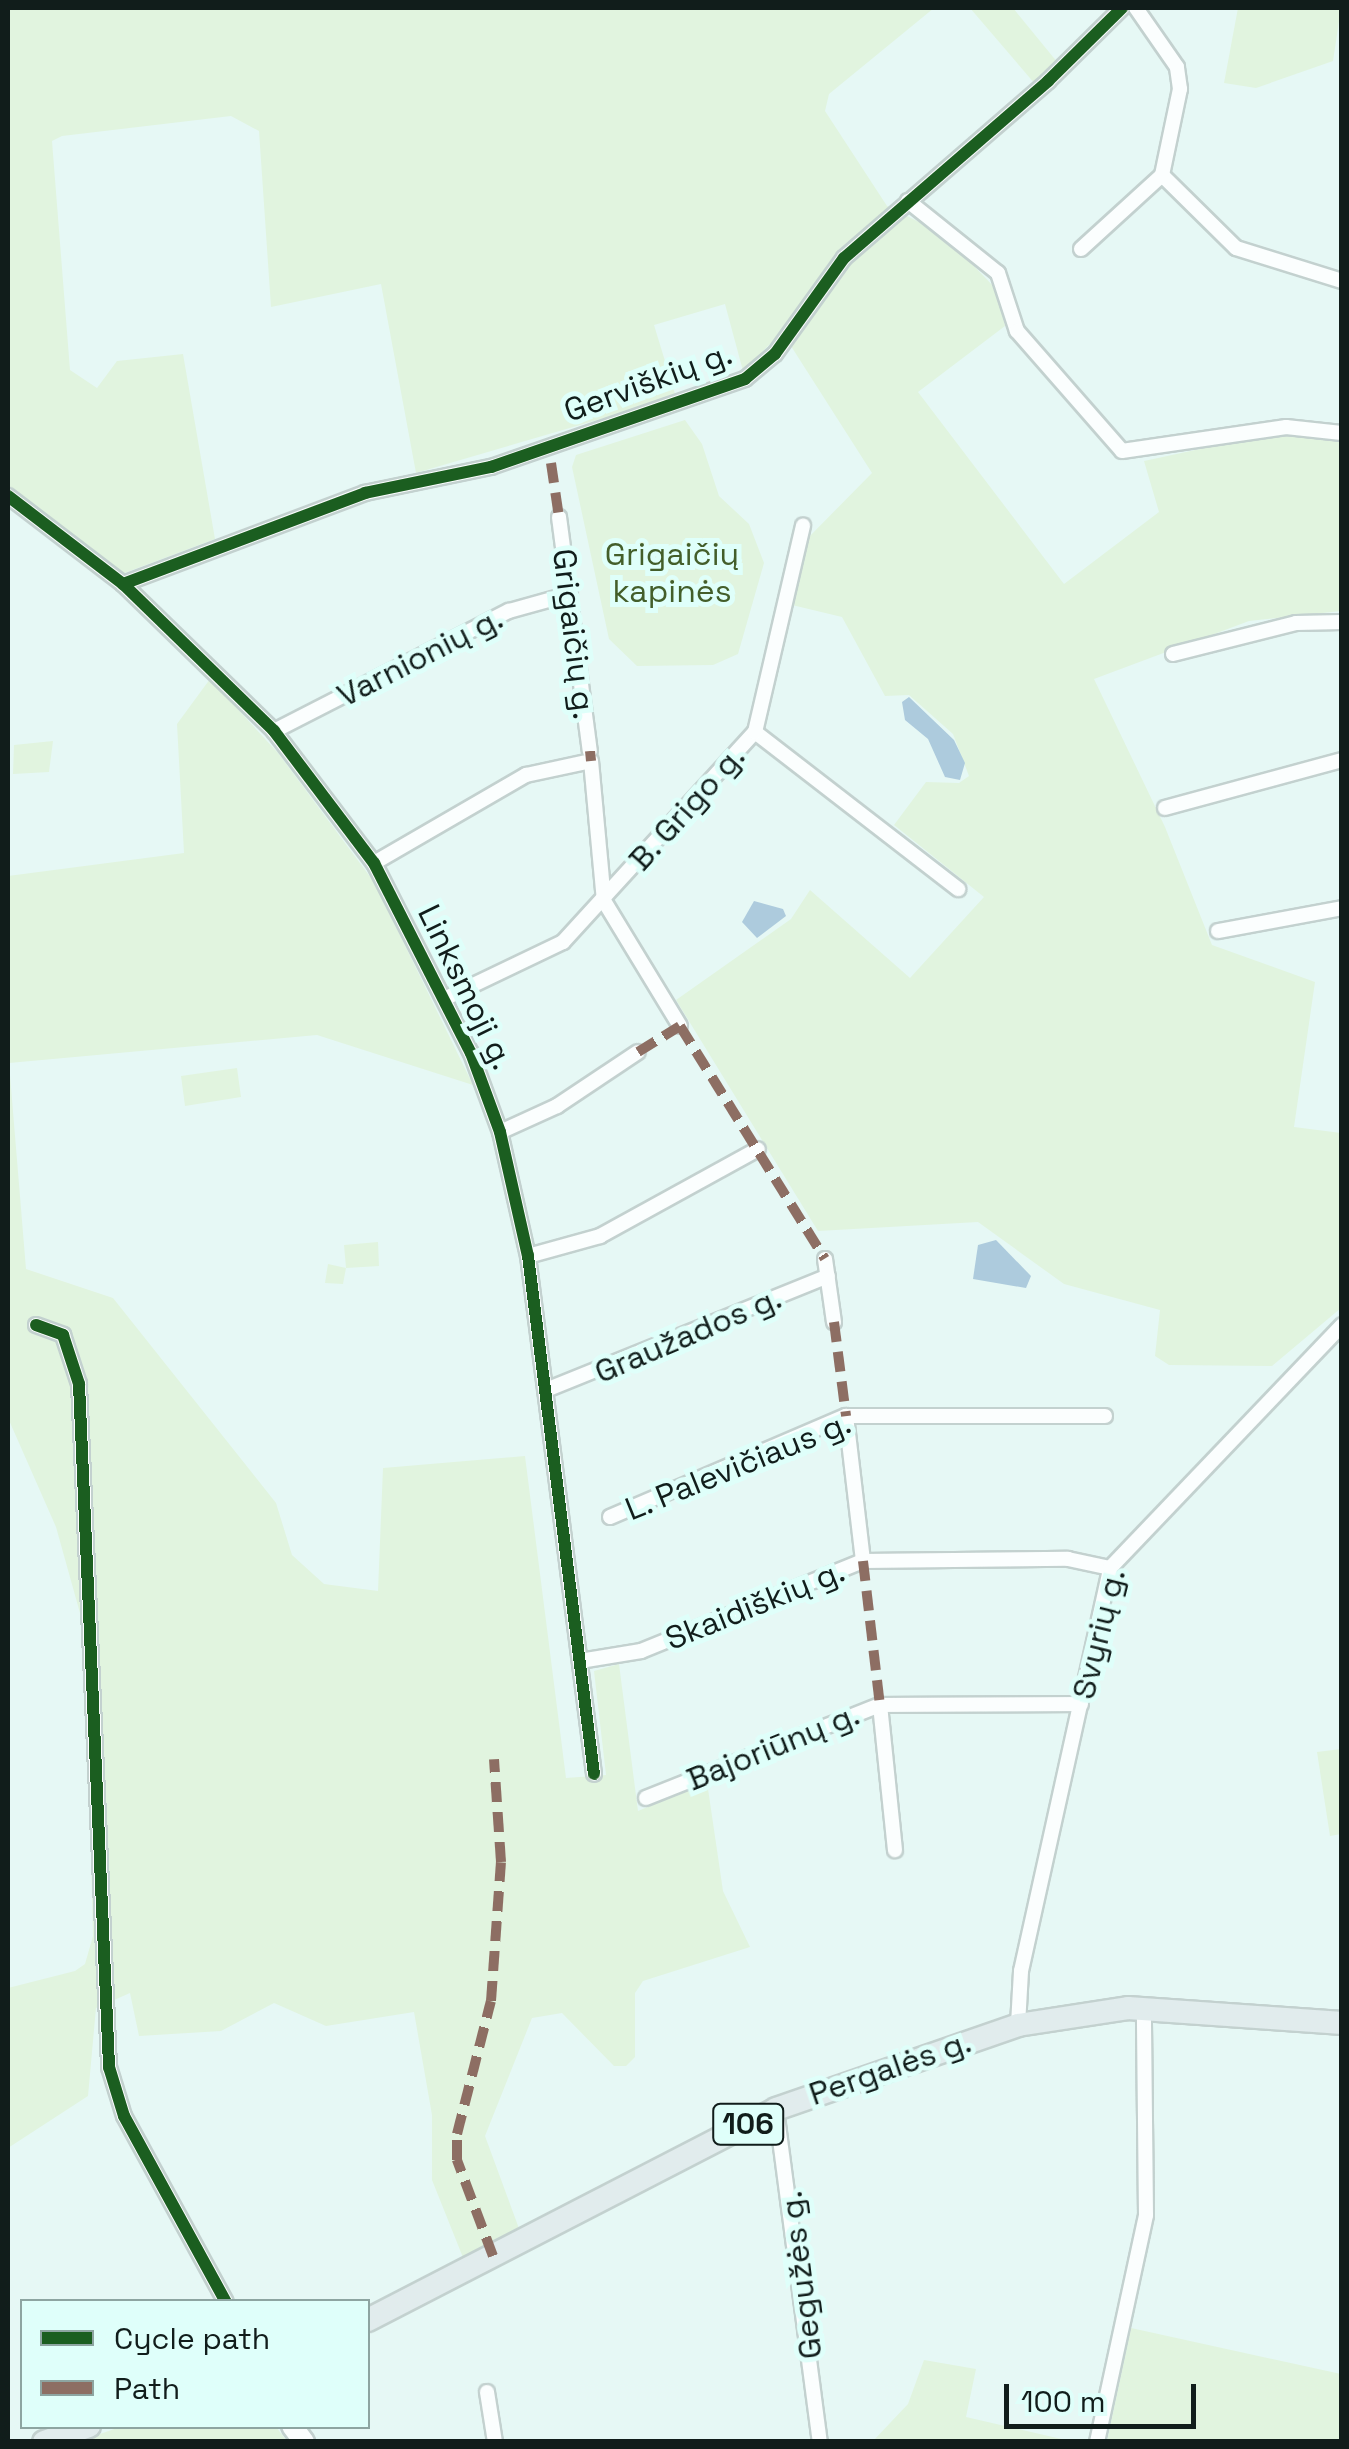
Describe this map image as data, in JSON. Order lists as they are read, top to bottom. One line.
{"streets":{"main road":["Pergalės g.","106"],"street":["Gerviškių g.","Grigaičių g.","Varnionių g.","B. Grigo g.","Linksmoji g.","Graužados g.","L. Palevičiaus g.","Skaidiškių g.","Svyrių g.","Bajoriūnų g.","Gegužės g."]},"crossings":[["Gerviškių g.","Linksmoji g."],["Grigaičių g.","Varnionių g."],["Grigaičių g.","B. Grigo g."],["Varnionių g.","Linksmoji g."],["B. Grigo g.","Linksmoji g."],["Linksmoji g.","Graužados g."],["Linksmoji g.","Skaidiškių g."],["Skaidiškių g.","Svyrių g."],["Svyrių g.","Bajoriūnų g."],["Svyrių g.","Pergalės g."],["Pergalės g.","Gegužės g."]],"parks":["Grigaičių kapinės"],"legend":["Cycle path","Path"],"scale_bar":"100 m"}
